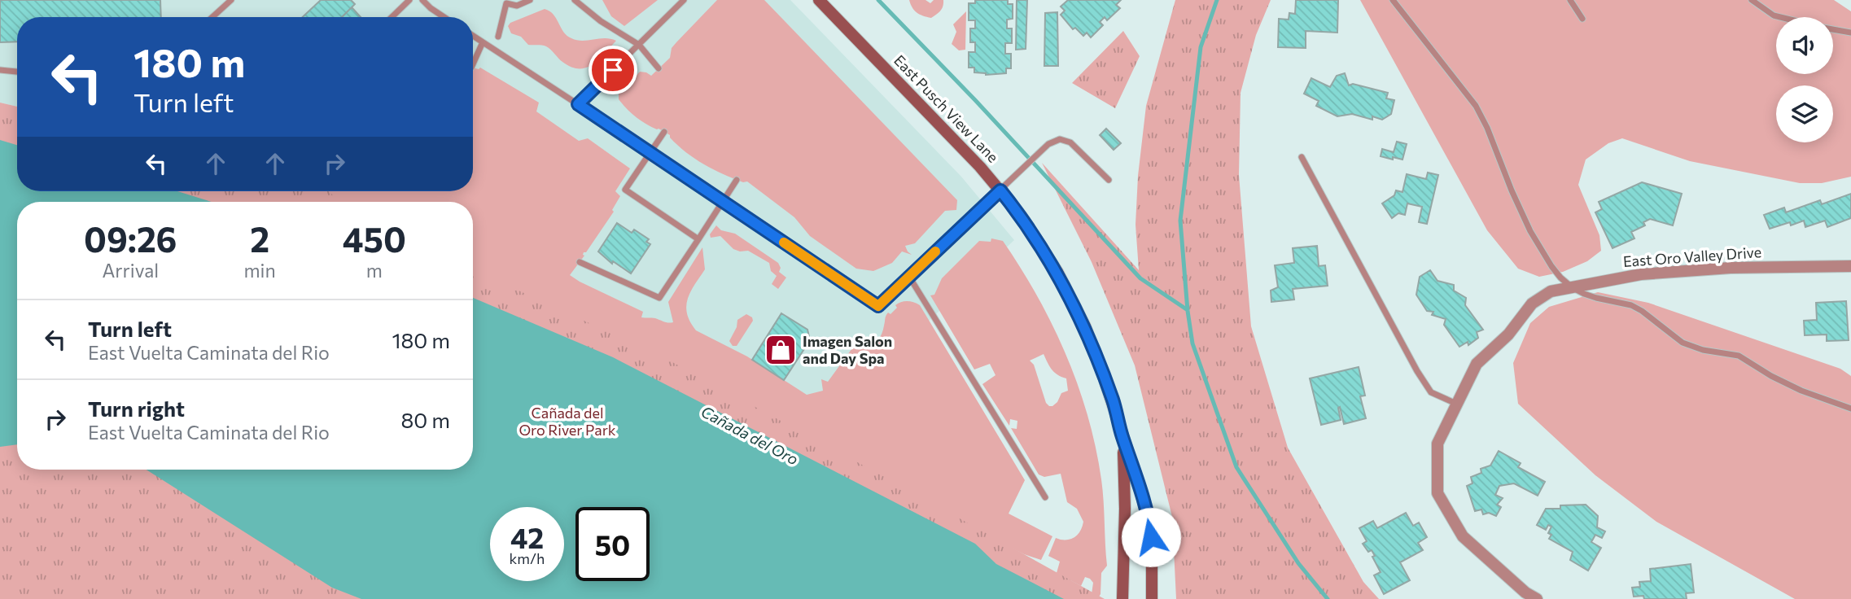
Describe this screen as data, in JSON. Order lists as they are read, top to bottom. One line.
{"streets":{"main road":["East Pusch View Lane"],"street":["East Oro Valley Drive"]},"water":["Cañada del Oro"],"parks":["Cañada del Oro River Park"],"places":{"shop":["Imagen Salon and Day Spa"]},"page":{"turn":["180 m","Turn left"],"eta":["09:26","Arrival","2","min","450","m"],"list":[{"name":"Turn left","note":"East Vuelta Caminata del Rio","value":"180 m"},{"name":"Turn right","note":"East Vuelta Caminata del Rio","value":"80 m"}],"speed":"42 km/h","limit":"50"}}
